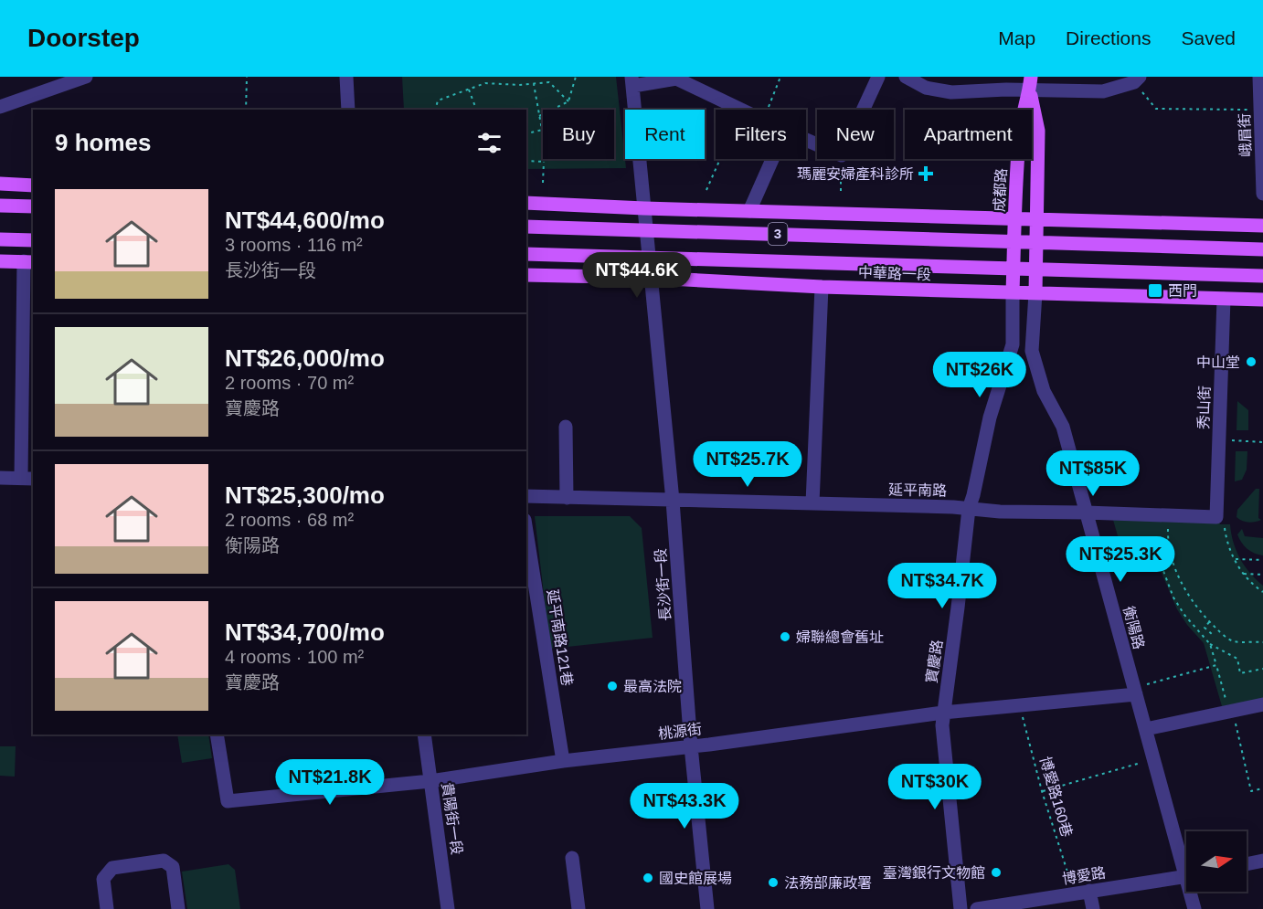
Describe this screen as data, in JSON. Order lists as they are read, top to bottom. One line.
{"streets":{"main road":["成都路","3","中華路一段"],"street":["峨眉街","秀山街","延平南路","長沙街一段","衡陽路","延平南路121巷","寶慶路","桃源街","貴陽街一段","博愛路"],"path":["博愛路160巷"]},"crossings":[["成都路","3"],["成都路","中華路一段"],["成都路","寶慶路"],["3","長沙街一段"],["中華路一段","秀山街"],["中華路一段","長沙街一段"],["中華路一段","衡陽路"],["中華路一段","寶慶路"],["秀山街","延平南路"],["延平南路","長沙街一段"],["延平南路","衡陽路"],["延平南路","寶慶路"],["長沙街一段","桃源街"],["衡陽路","桃源街"],["延平南路121巷","桃源街"],["寶慶路","桃源街"],["桃源街","博愛路160巷"],["桃源街","貴陽街一段"],["博愛路160巷","博愛路"]],"places":{"health":["瑪麗安婦產科診所"],"transit":["西門"],"other":["中山堂","婦聯總會舊址","最高法院","臺灣銀行文物館","國史館展場","法務部廉政署"]},"north":"right","page":{"header":"Doorstep","nav":["Map","Directions","Saved"],"chip":["Buy","Rent","Filters","New","Apartment"],"heading":"9 homes","list":[{"name":"NT$44,600/mo","note":"3 rooms · 116 m² · 長沙街一段"},{"name":"NT$26,000/mo","note":"2 rooms · 70 m² · 寶慶路"},{"name":"NT$25,300/mo","note":"2 rooms · 68 m² · 衡陽路"},{"name":"NT$34,700/mo","note":"4 rooms · 100 m² · 寶慶路"}],"price":["NT$44.6K","NT$26K","NT$25.7K","NT$85K","NT$25.3K","NT$34.7K","NT$21.8K","NT$30K","NT$43.3K"]}}
